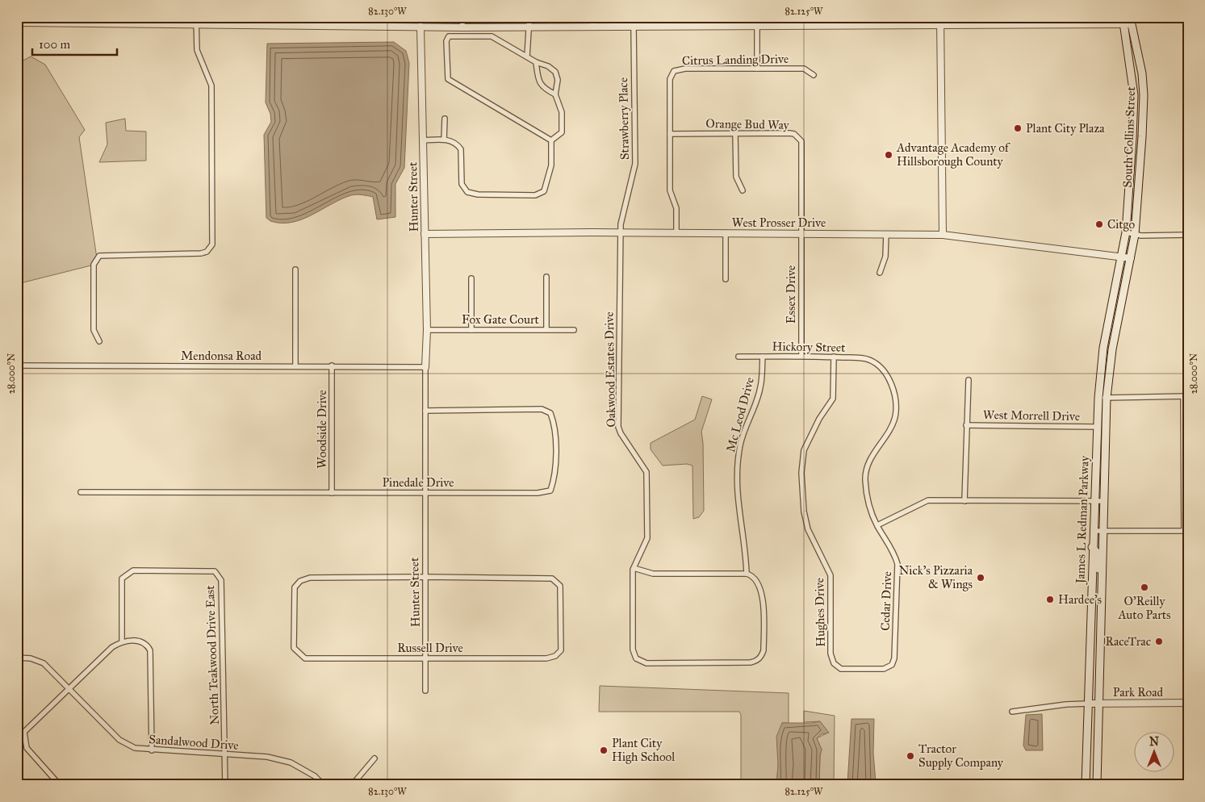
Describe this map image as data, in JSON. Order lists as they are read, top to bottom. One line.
{"streets":{"main road":["South Collins Street","James L Redman Parkway"],"street":["Citrus Landing Drive","Strawberry Place","Orange Bud Way","Hunter Street","West Prosser Drive","Essex Drive","Fox Gate Court","Hickory Street","Mendonsa Road","Oakwood Estates Drive","Mc Leod Drive","West Morrell Drive","Woodside Drive","Pinedale Drive","Cedar Drive","Hughes Drive","Russell Drive","North Teakwood Drive East","Park Road","Sandalwood Drive"]},"crossings":[["Citrus Landing Drive","Orange Bud Way"],["Citrus Landing Drive","West Prosser Drive"],["Strawberry Place","West Prosser Drive"],["Strawberry Place","Oakwood Estates Drive"],["Orange Bud Way","West Prosser Drive"],["Orange Bud Way","Essex Drive"],["South Collins Street","West Prosser Drive"],["South Collins Street","James L Redman Parkway"],["Hunter Street","West Prosser Drive"],["Hunter Street","Fox Gate Court"],["Hunter Street","Mendonsa Road"],["Hunter Street","Pinedale Drive"],["Hunter Street","Russell Drive"],["West Prosser Drive","Essex Drive"],["West Prosser Drive","Oakwood Estates Drive"],["West Prosser Drive","James L Redman Parkway"],["Essex Drive","Hickory Street"],["Hickory Street","Mc Leod Drive"],["Hickory Street","Cedar Drive"],["Hickory Street","Hughes Drive"],["Mendonsa Road","Woodside Drive"],["Oakwood Estates Drive","Mc Leod Drive"],["West Morrell Drive","James L Redman Parkway"],["Woodside Drive","Pinedale Drive"],["James L Redman Parkway","Park Road"],["Cedar Drive","Hughes Drive"],["North Teakwood Drive East","Sandalwood Drive"]],"places":["Plant City Plaza","Advantage Academy of Hillsborough County","Citgo","Nick's Pizzaria & Wings","O'Reilly Auto Parts","Hardee's","RaceTrac","Plant City High School","Tractor Supply Company"],"scale_bar":"100 m","north":"top","coordinates":["82.130°W","82.125°W","28.000°N"]}
